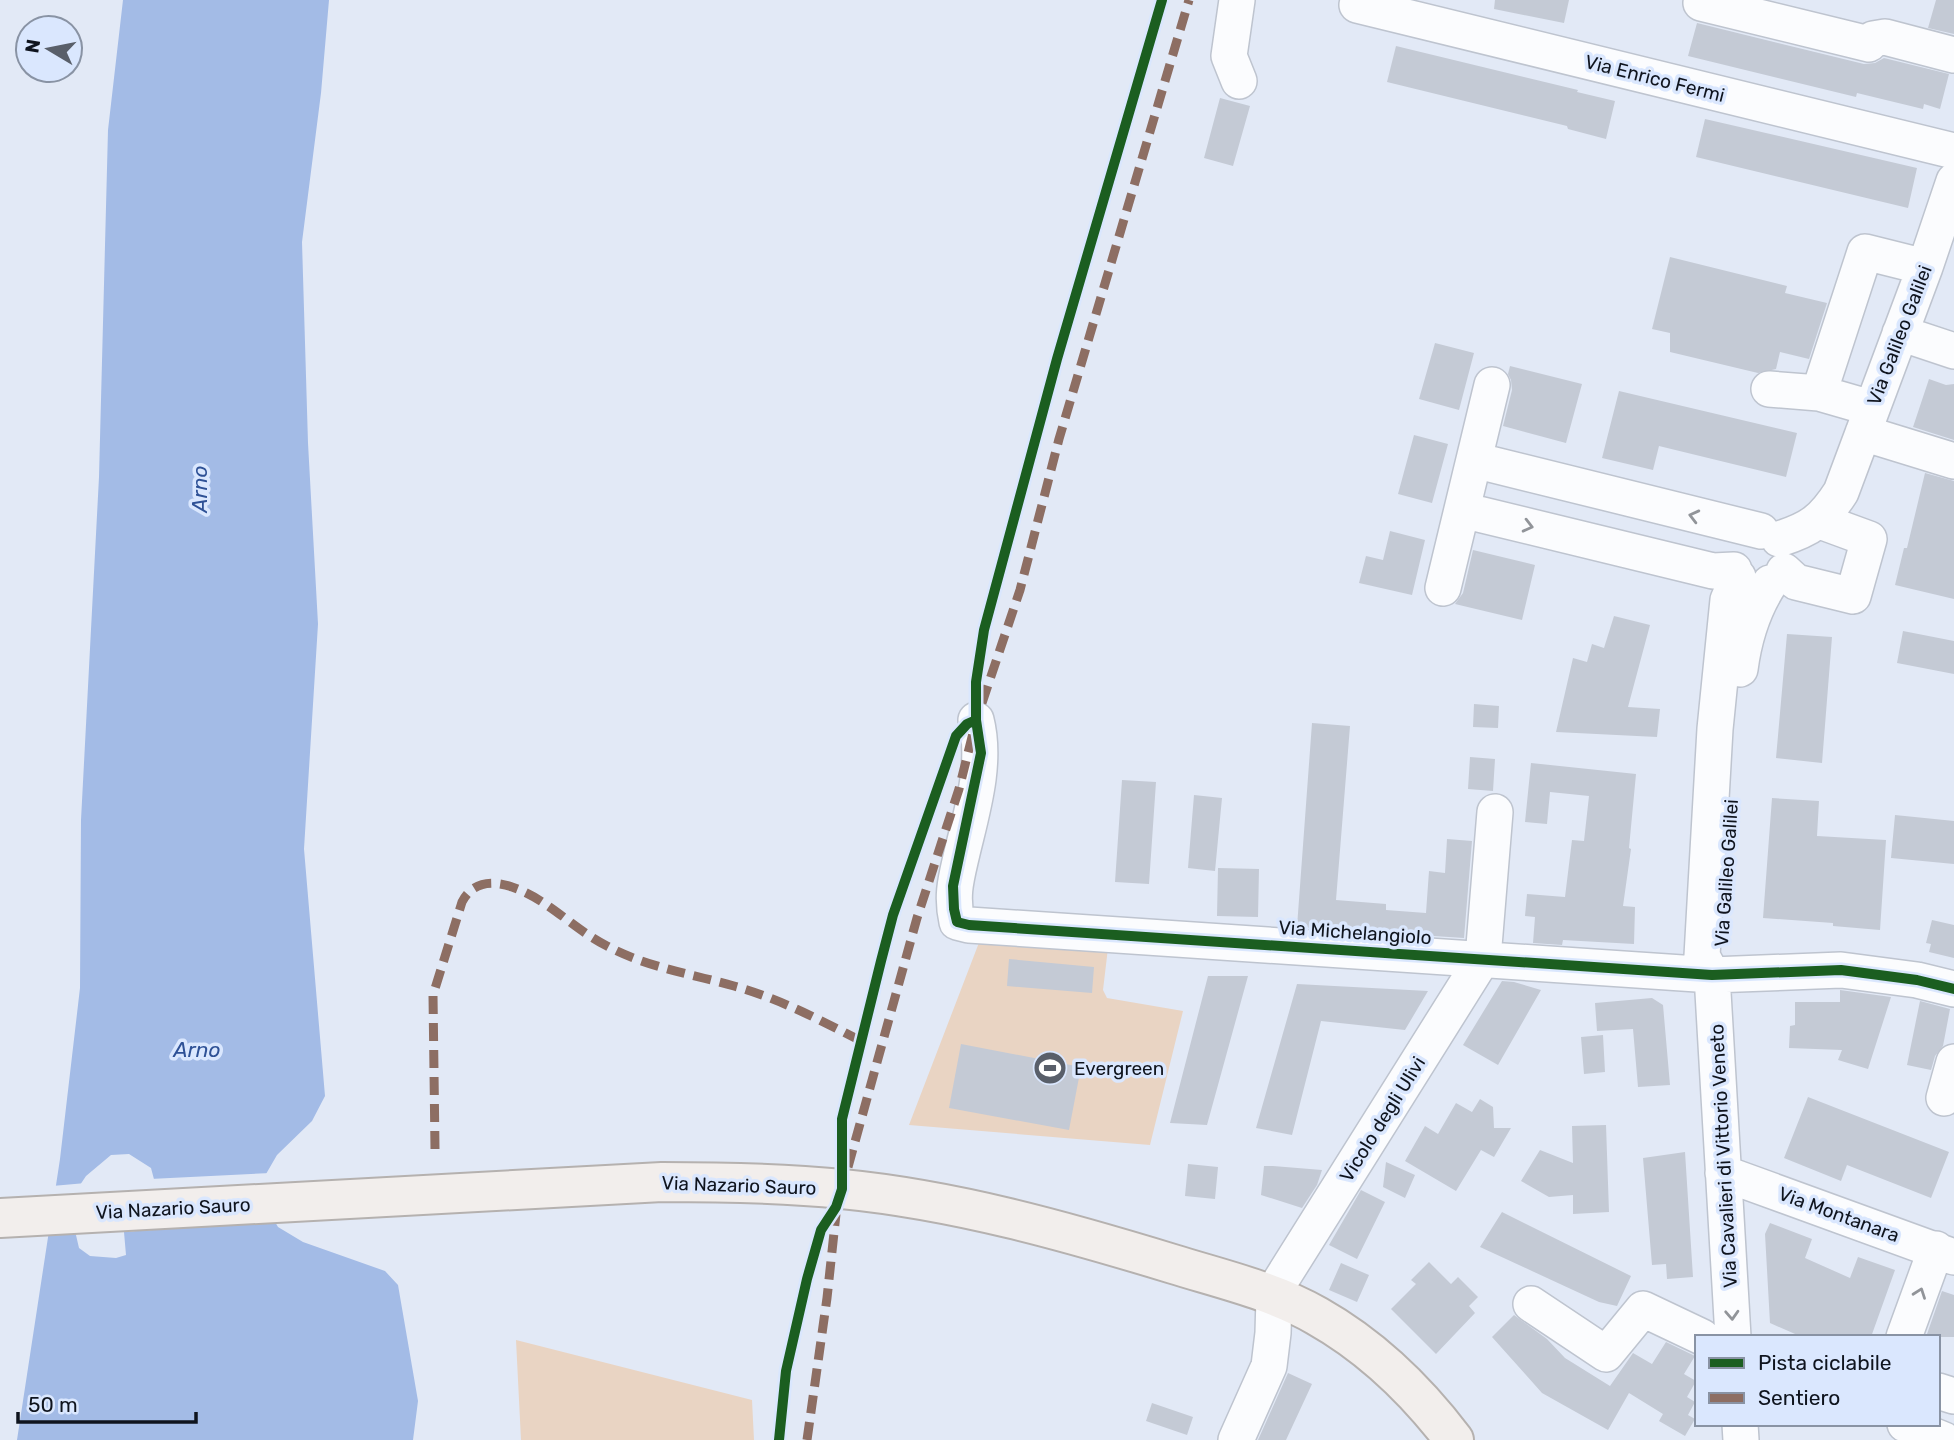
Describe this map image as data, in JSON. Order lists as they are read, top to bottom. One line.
{"streets":{"main road":["Via Nazario Sauro"],"street":["Via Enrico Fermi","Via Galileo Galilei","Via Michelangiolo","Vicolo degli Ulivi","Via Cavalieri di Vittorio Veneto","Via Montanara"]},"crossings":[["Via Galileo Galilei","Via Michelangiolo"],["Via Galileo Galilei","Via Cavalieri di Vittorio Veneto"],["Via Michelangiolo","Vicolo degli Ulivi"],["Via Michelangiolo","Via Cavalieri di Vittorio Veneto"],["Vicolo degli Ulivi","Via Nazario Sauro"],["Via Cavalieri di Vittorio Veneto","Via Montanara"]],"one_way":["Via Cavalieri di Vittorio Veneto"],"water":["Arno"],"places":{"sports":["Evergreen"]},"legend":["Pista ciclabile","Sentiero"],"scale_bar":"50 m","north":"left"}
